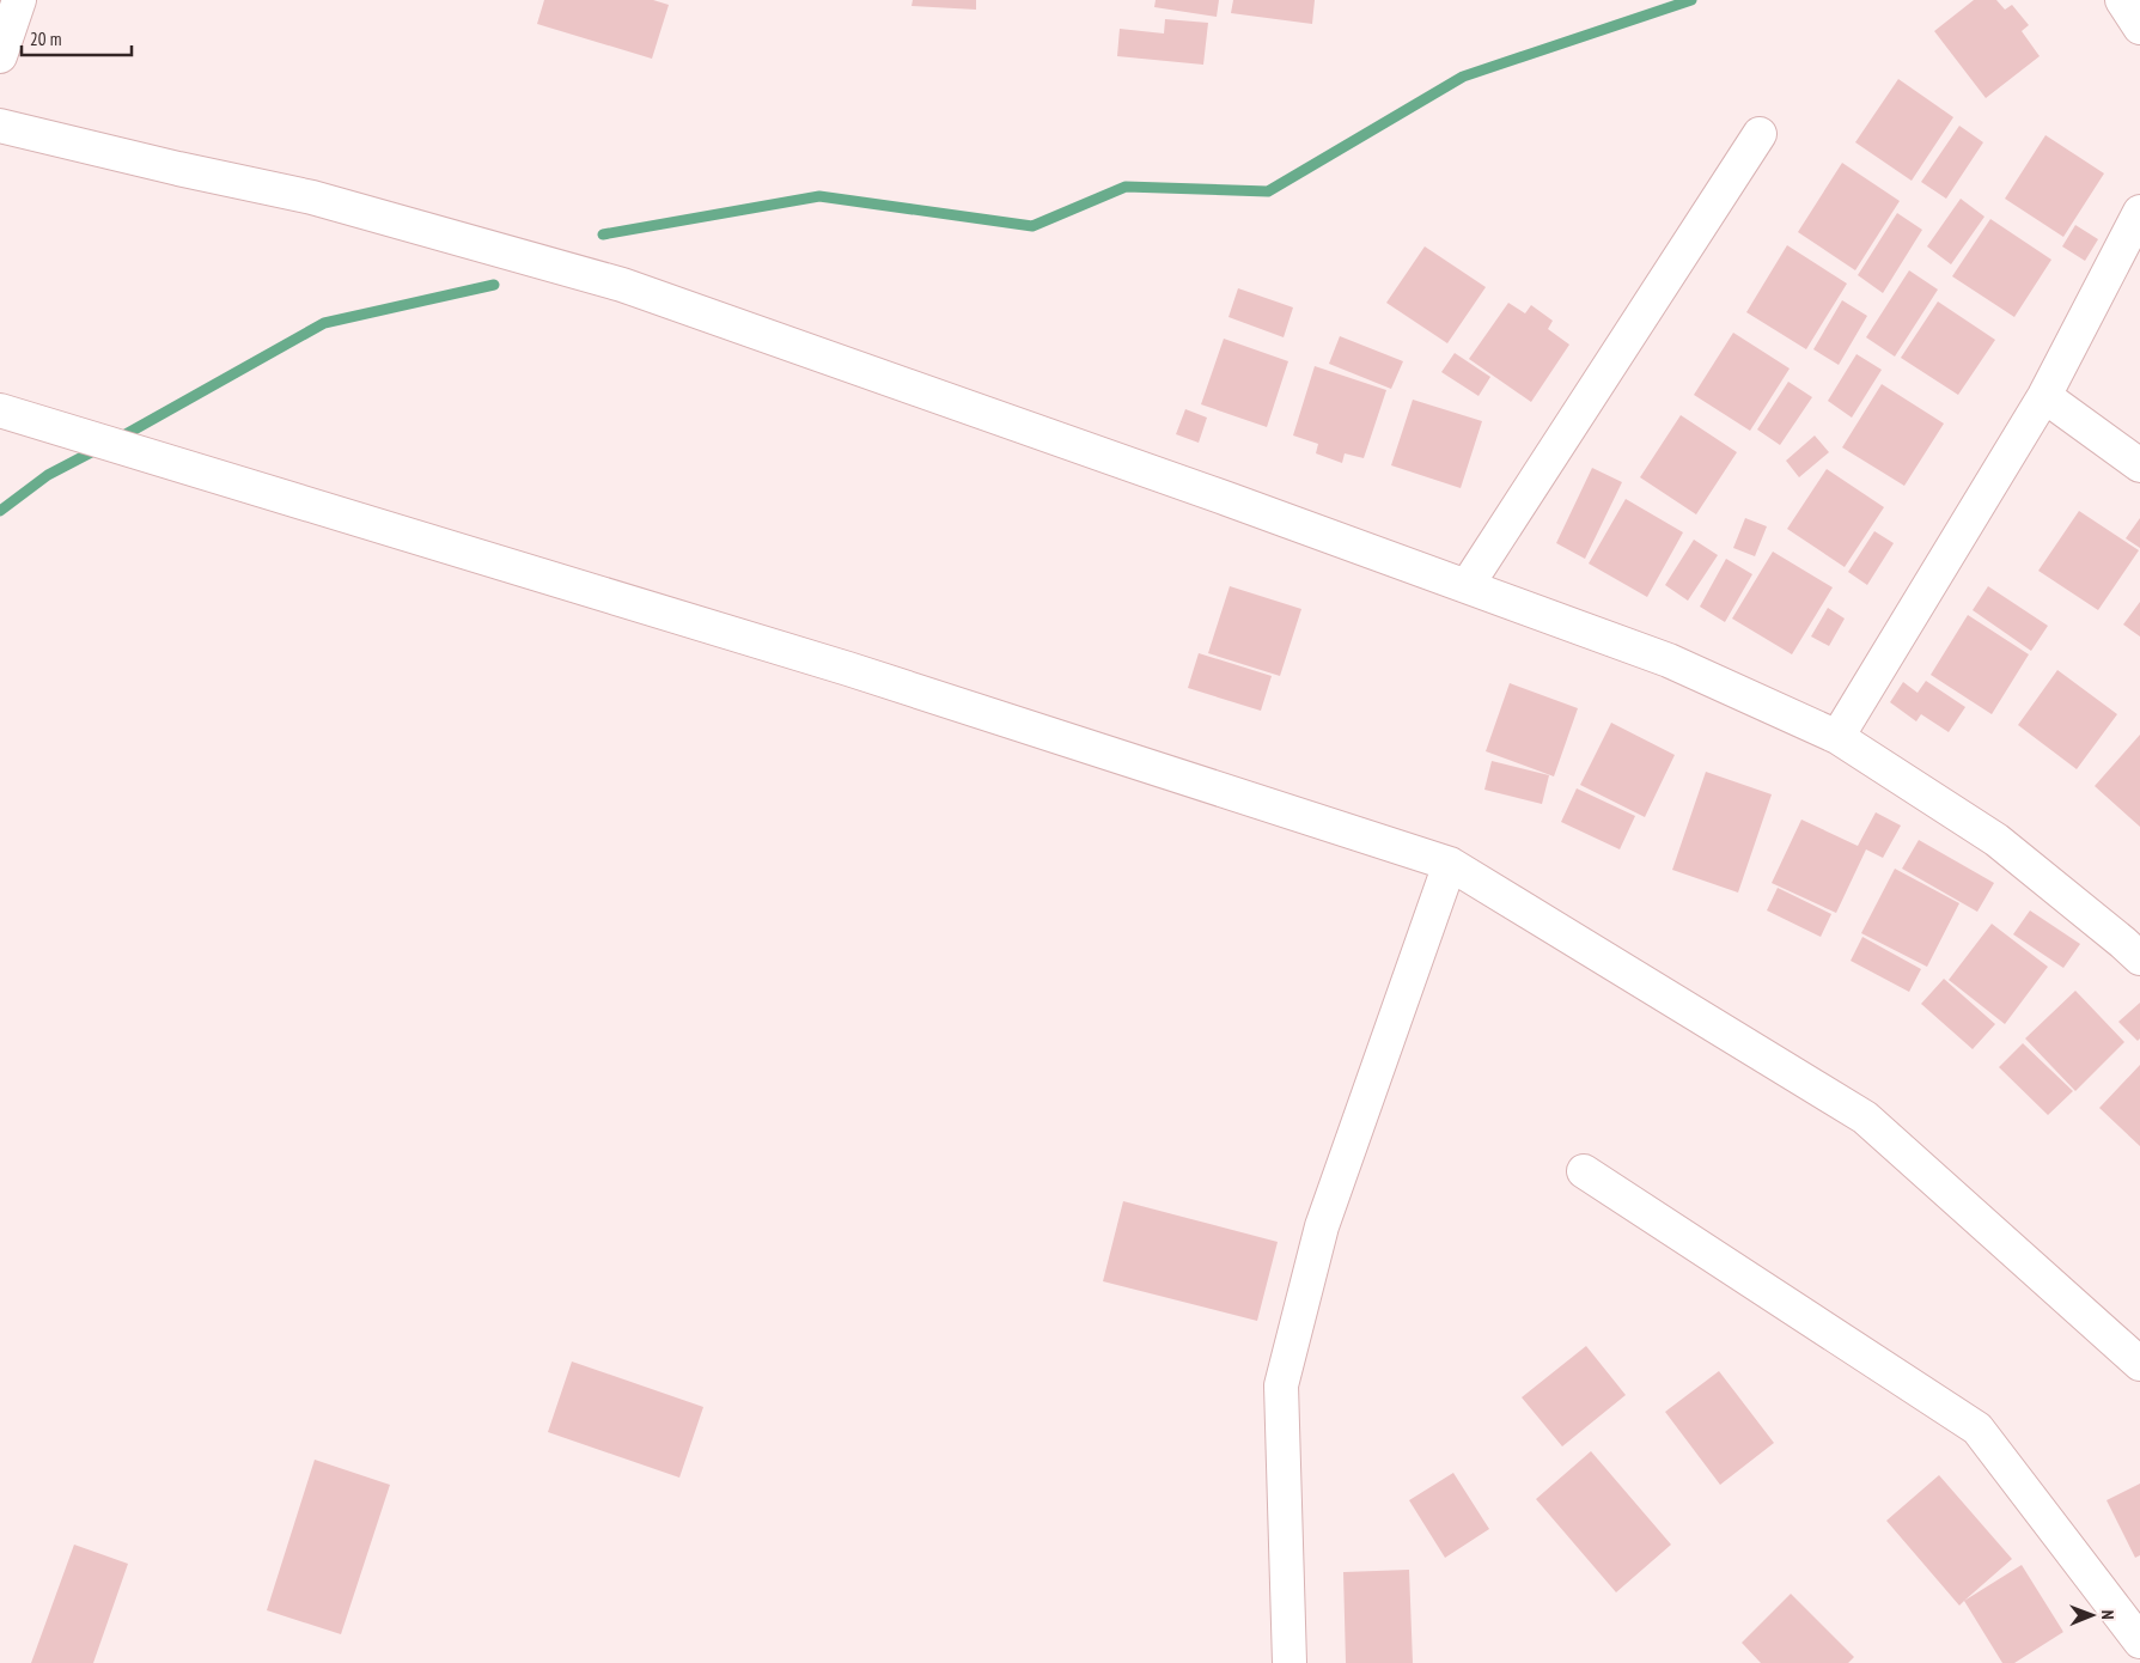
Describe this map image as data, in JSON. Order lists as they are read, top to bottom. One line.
{"scale_bar":"20 m","north":"right"}
